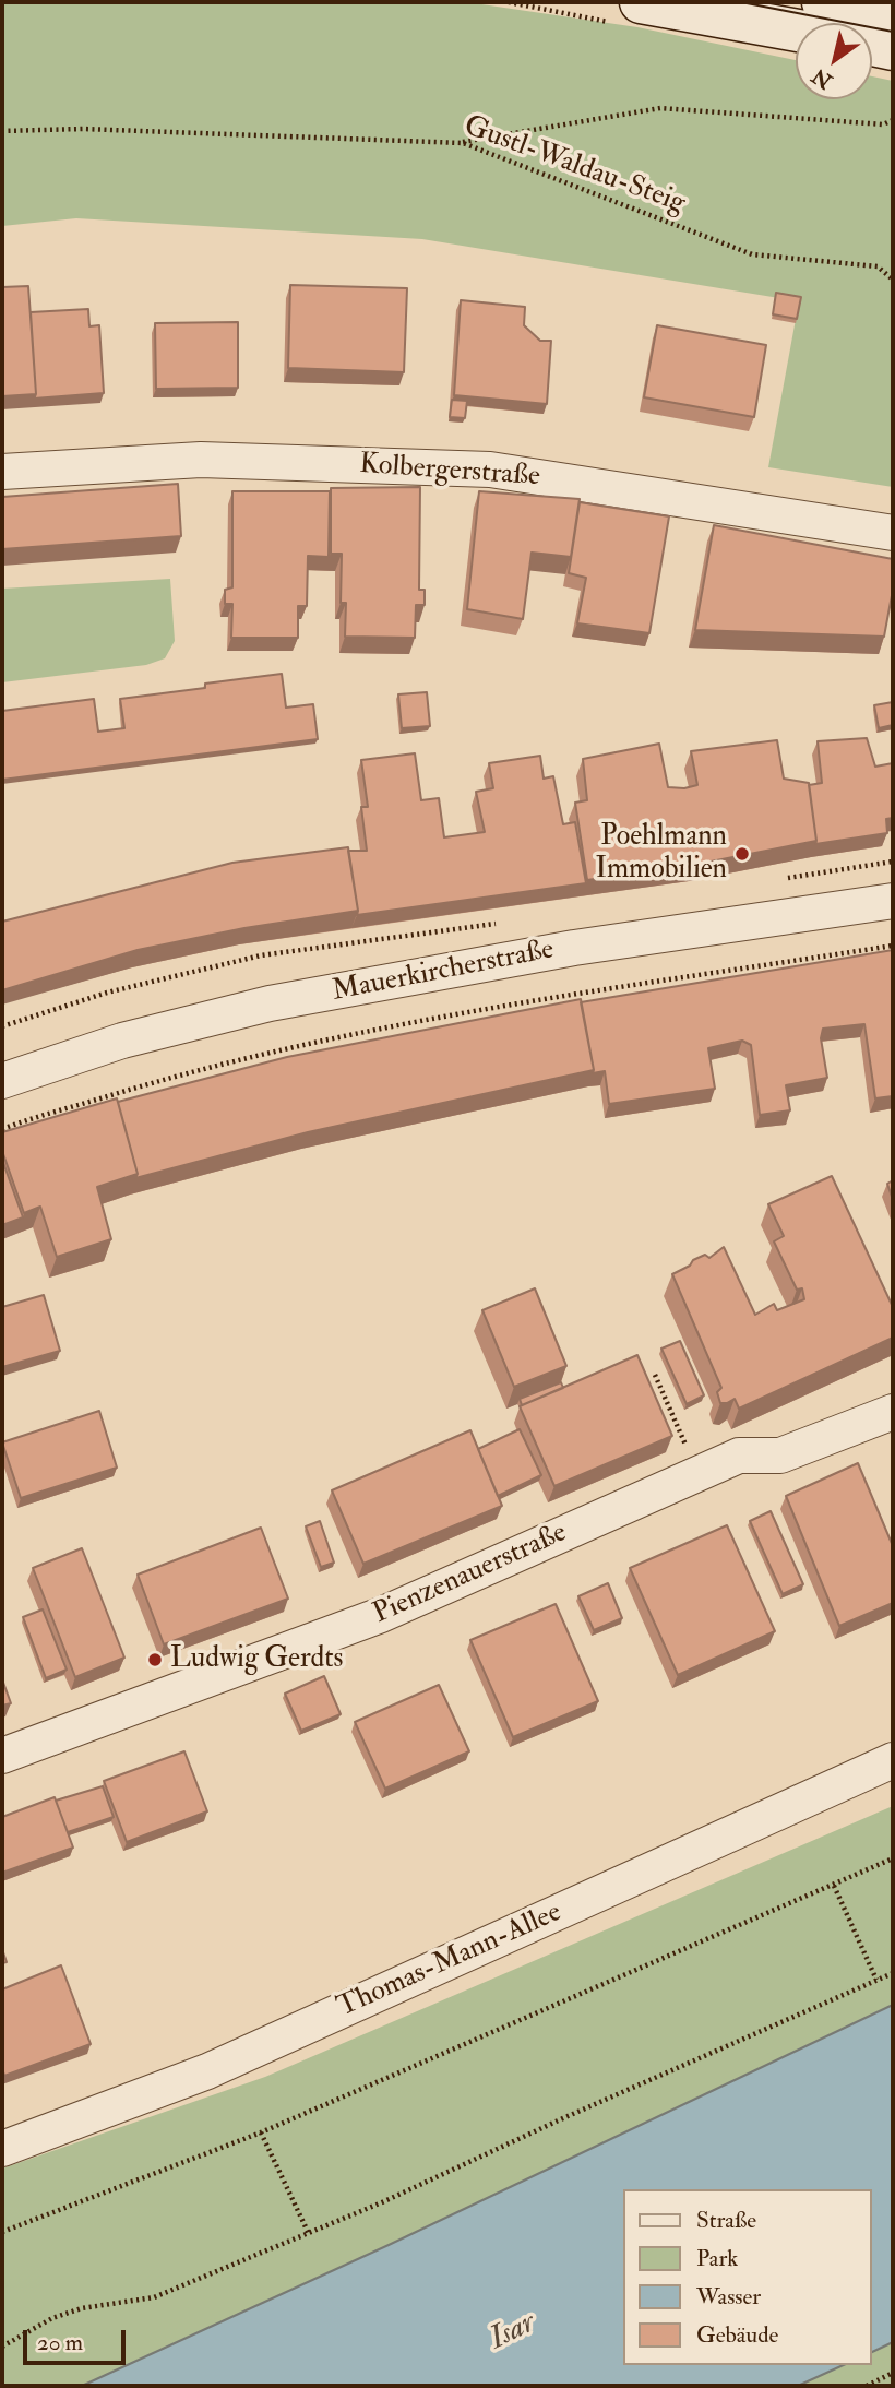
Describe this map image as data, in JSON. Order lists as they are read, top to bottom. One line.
{"streets":{"street":["Kolbergerstraße","Mauerkircherstraße","Pienzenauerstraße","Thomas-Mann-Allee"],"path":["Gustl-Waldau-Steig"]},"water":["Isar"],"places":["Poehlmann Immobilien","Ludwig Gerdts"],"legend":["Straße","Park","Wasser","Gebäude"],"scale_bar":"20 m","north":"bottom left"}
